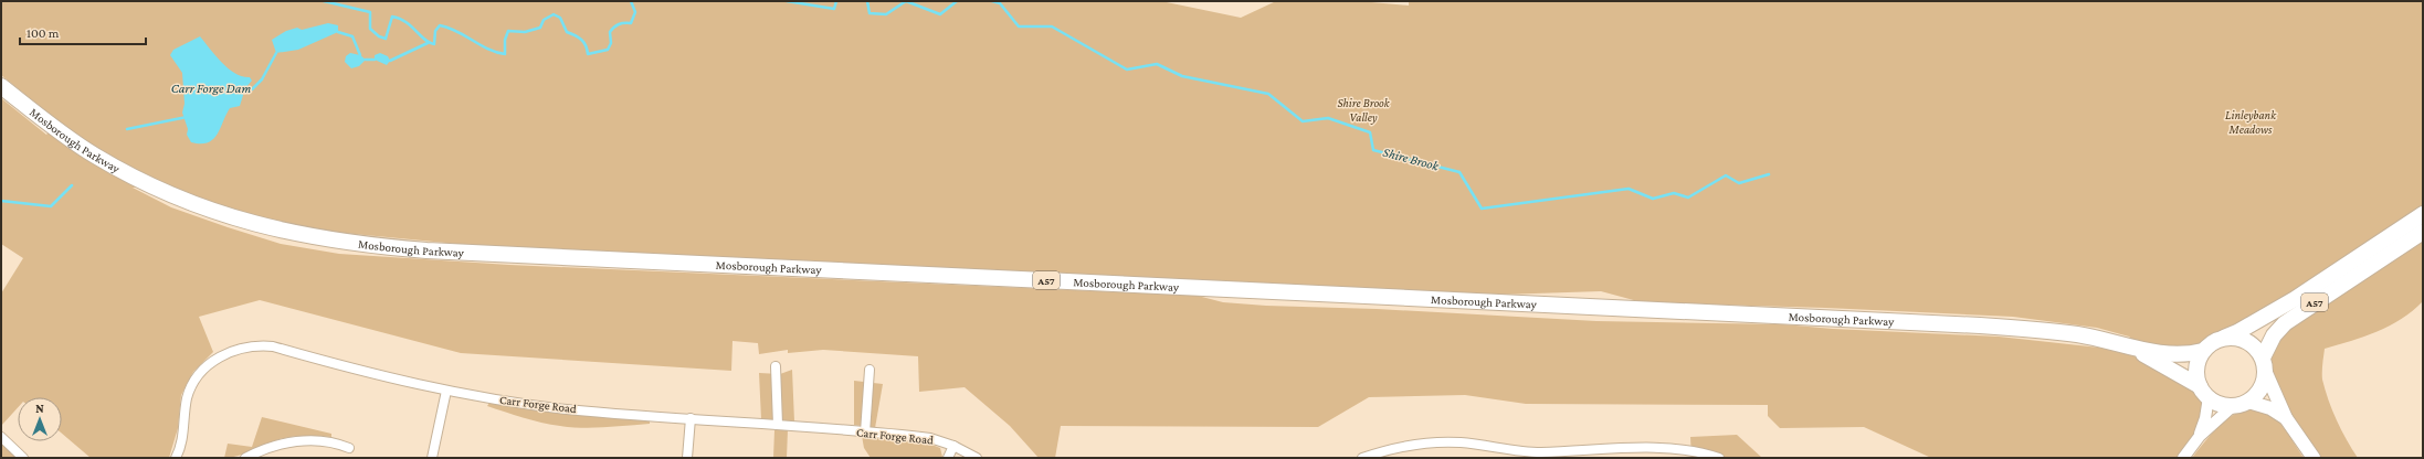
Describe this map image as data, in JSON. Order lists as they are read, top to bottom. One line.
{"streets":{"highway":["Mosborough Parkway","A57"],"street":["Carr Forge Road"]},"crossings":[["Mosborough Parkway","A57"]],"water":["Carr Forge Dam","Shire Brook"],"parks":["Shire Brook Valley","Linleybank Meadows"],"scale_bar":"100 m","north":"top"}
